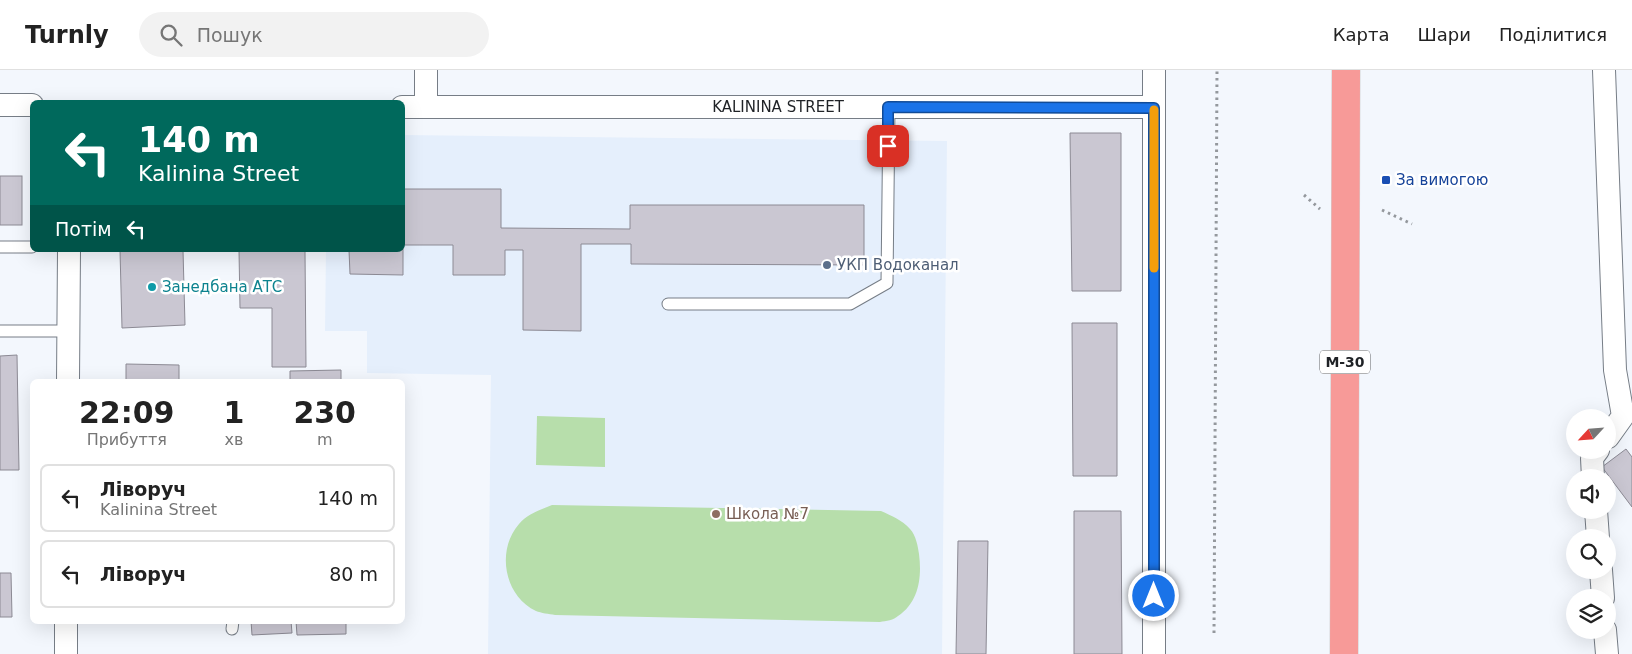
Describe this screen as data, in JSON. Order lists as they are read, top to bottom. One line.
{"streets":{"highway":["М-30"],"street":["KALININA STREET"]},"places":{"transit":["За вимогою"],"other":["УКП Водоканал","Занедбана АТС","Школа №7"]},"north":"bottom left","page":{"header":"Turnly","search":"Пошук","nav":["Карта","Шари","Поділитися"],"turn":["140 m","Kalinina Street"],"then":"Потім","eta":["22:09","Прибуття","1","хв","230","m"],"list":[{"name":"Ліворуч","note":"Kalinina Street","value":"140 m"},{"name":"Ліворуч","value":"80 m"}]}}
